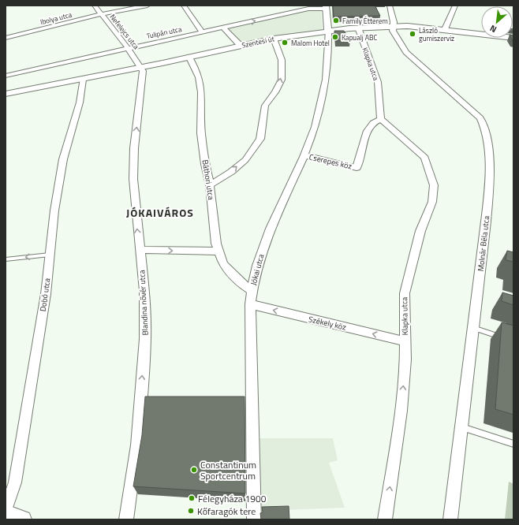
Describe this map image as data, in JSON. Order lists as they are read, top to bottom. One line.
{"streets":{"street":["Ibolya utca","Nefelejcs utca","Tulipán utca","Szentesi út","Klapka utca","Cserepes köz","Báthori utca","Molnár Béla utca","Jókai utca","Dobó utca","Blandina nővér utca","Székely köz"]},"crossings":[["Ibolya utca","Nefelejcs utca"],["Nefelejcs utca","Tulipán utca"],["Nefelejcs utca","Szentesi út"],["Nefelejcs utca","Blandina nővér utca"],["Szentesi út","Klapka utca"],["Szentesi út","Báthori utca"],["Szentesi út","Molnár Béla utca"],["Szentesi út","Jókai utca"],["Szentesi út","Dobó utca"],["Szentesi út","Blandina nővér utca"],["Klapka utca","Cserepes köz"],["Klapka utca","Székely köz"],["Cserepes köz","Jókai utca"],["Báthori utca","Jókai utca"],["Jókai utca","Székely köz"]],"one_way":["Blandina nővér utca","Székely köz"],"districts":["JÓKAIVÁROS"],"places":["Family Étterem","László gumiszerviz","Kapualj ABC","Malom Hotel","Constantinum Sportcentrum","Félegyháza 1900","Kőfaragók tere"],"north":"bottom left"}
